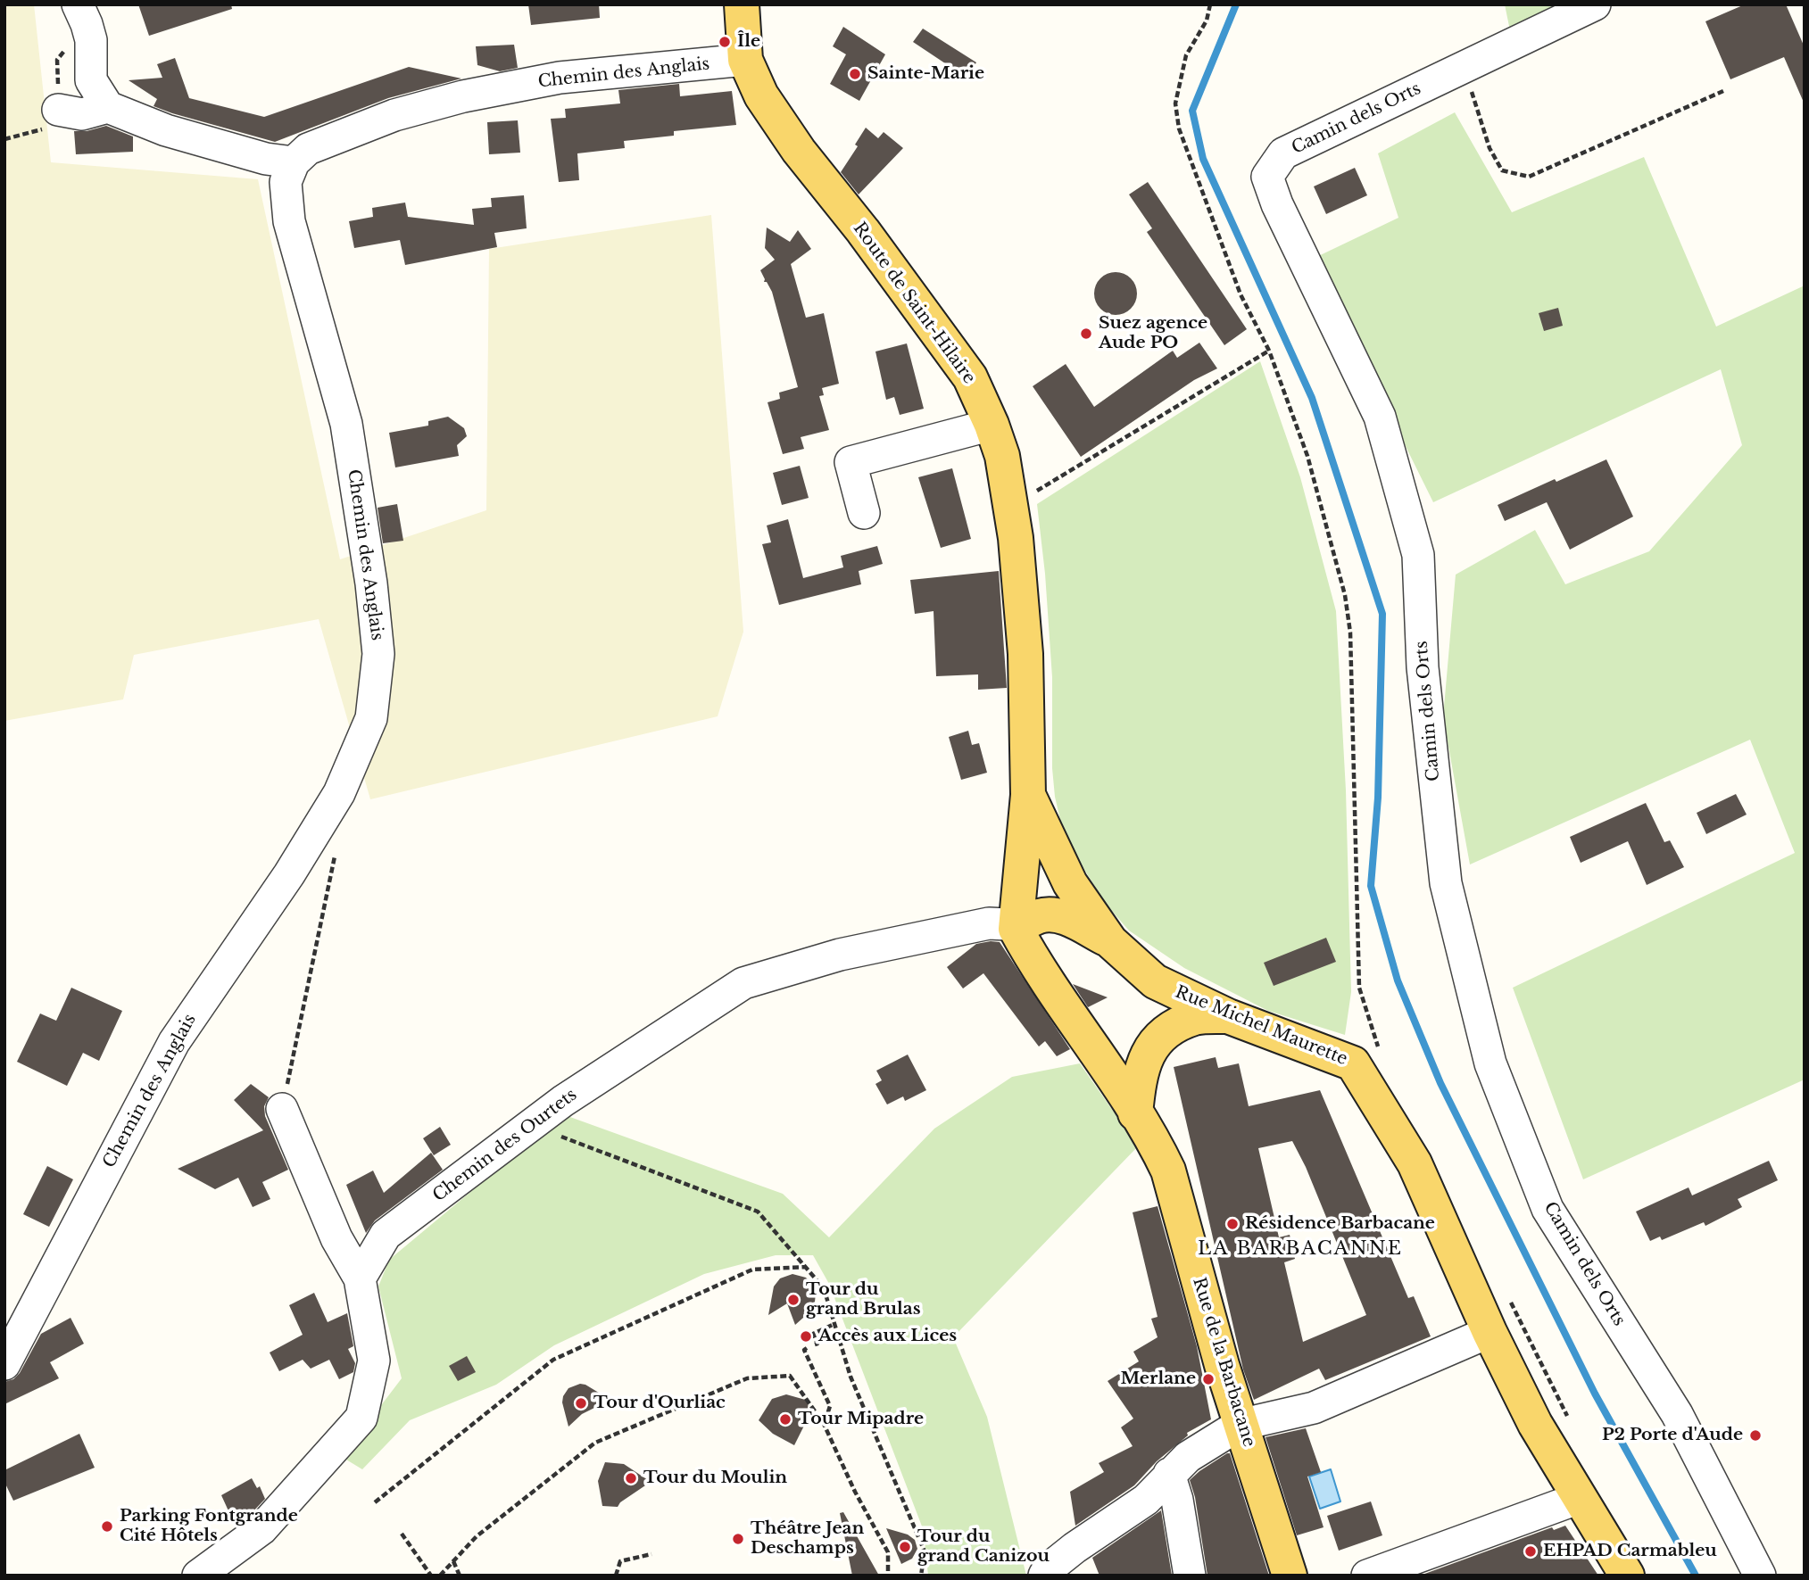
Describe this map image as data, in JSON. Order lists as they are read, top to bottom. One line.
{"streets":{"main road":["Route de Saint-Hilaire","Rue Michel Maurette","Rue de la Barbacane"],"street":["Chemin des Anglais","Camin dels Orts","Chemin des Ourtets"]},"crossings":[["Chemin des Anglais","Route de Saint-Hilaire"],["Route de Saint-Hilaire","Rue Michel Maurette"],["Route de Saint-Hilaire","Chemin des Ourtets"],["Route de Saint-Hilaire","Rue de la Barbacane"],["Chemin des Ourtets","Rue de la Barbacane"]],"districts":["LA BARBACANNE"],"places":["Île","Sainte-Marie","Suez agence Aude PO","Résidence Barbacane","Tour du grand Brulas","Accès aux Lices","Merlane","Tour d'Ourliac","Tour Mipadre","P2 Porte d'Aude","Tour du Moulin","Parking Fontgrande Cité Hôtels","Théâtre Jean Deschamps","Tour du grand Canizou","EHPAD Carmableu"]}
